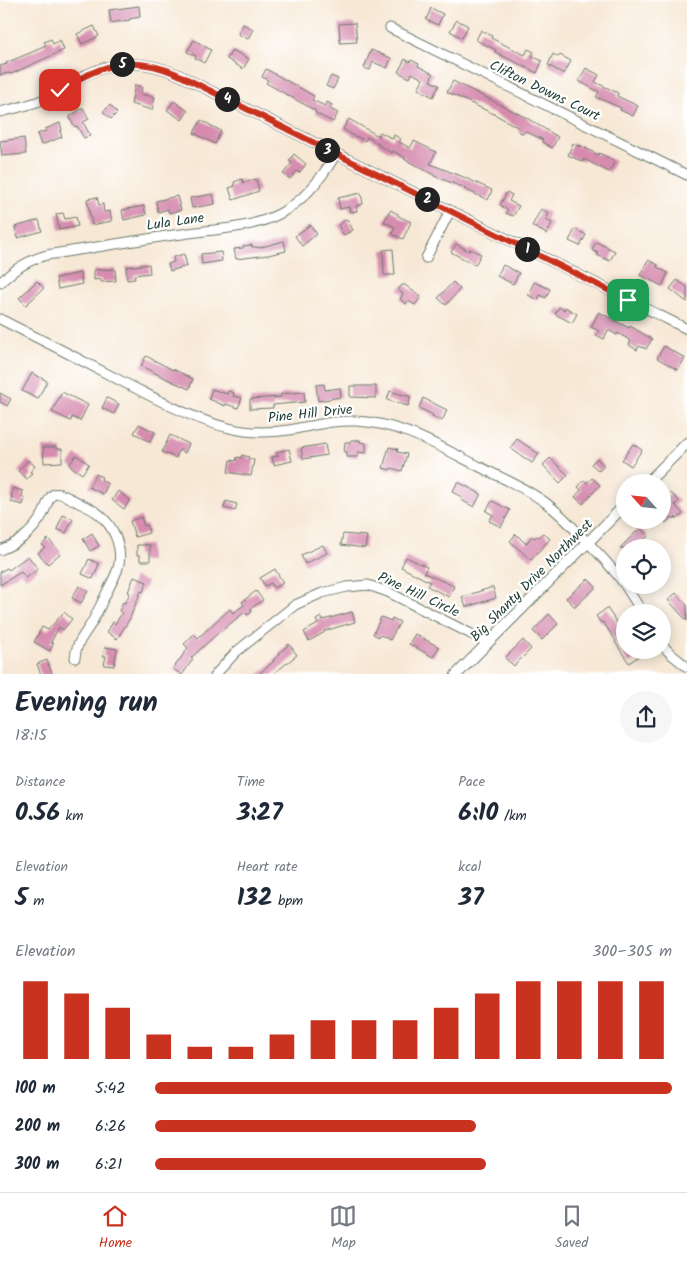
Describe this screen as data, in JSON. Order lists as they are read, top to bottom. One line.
{"streets":{"street":["Clifton Downs Court","Lula Lane","Pine Hill Drive","Big Shanty Drive Northwest","Pine Hill Circle"]},"crossings":[["Pine Hill Drive","Big Shanty Drive Northwest"],["Big Shanty Drive Northwest","Pine Hill Circle"]],"north":"top left","page":{"pins":["5","4","3","2","1"],"heading":["Evening run","18:15"],"stats":[["Distance","0.56 km"],["Time","3:27"],["Pace","6:10 /km"],["Elevation","5 m"],["Heart rate","132 bpm"],["kcal","37"]],"chart":["Elevation","300–305 m"],"list":[{"name":"100 m","note":"5:42"},{"name":"200 m","note":"6:26"},{"name":"300 m","note":"6:21"}],"tabs":["Home","Map","Saved"]}}
